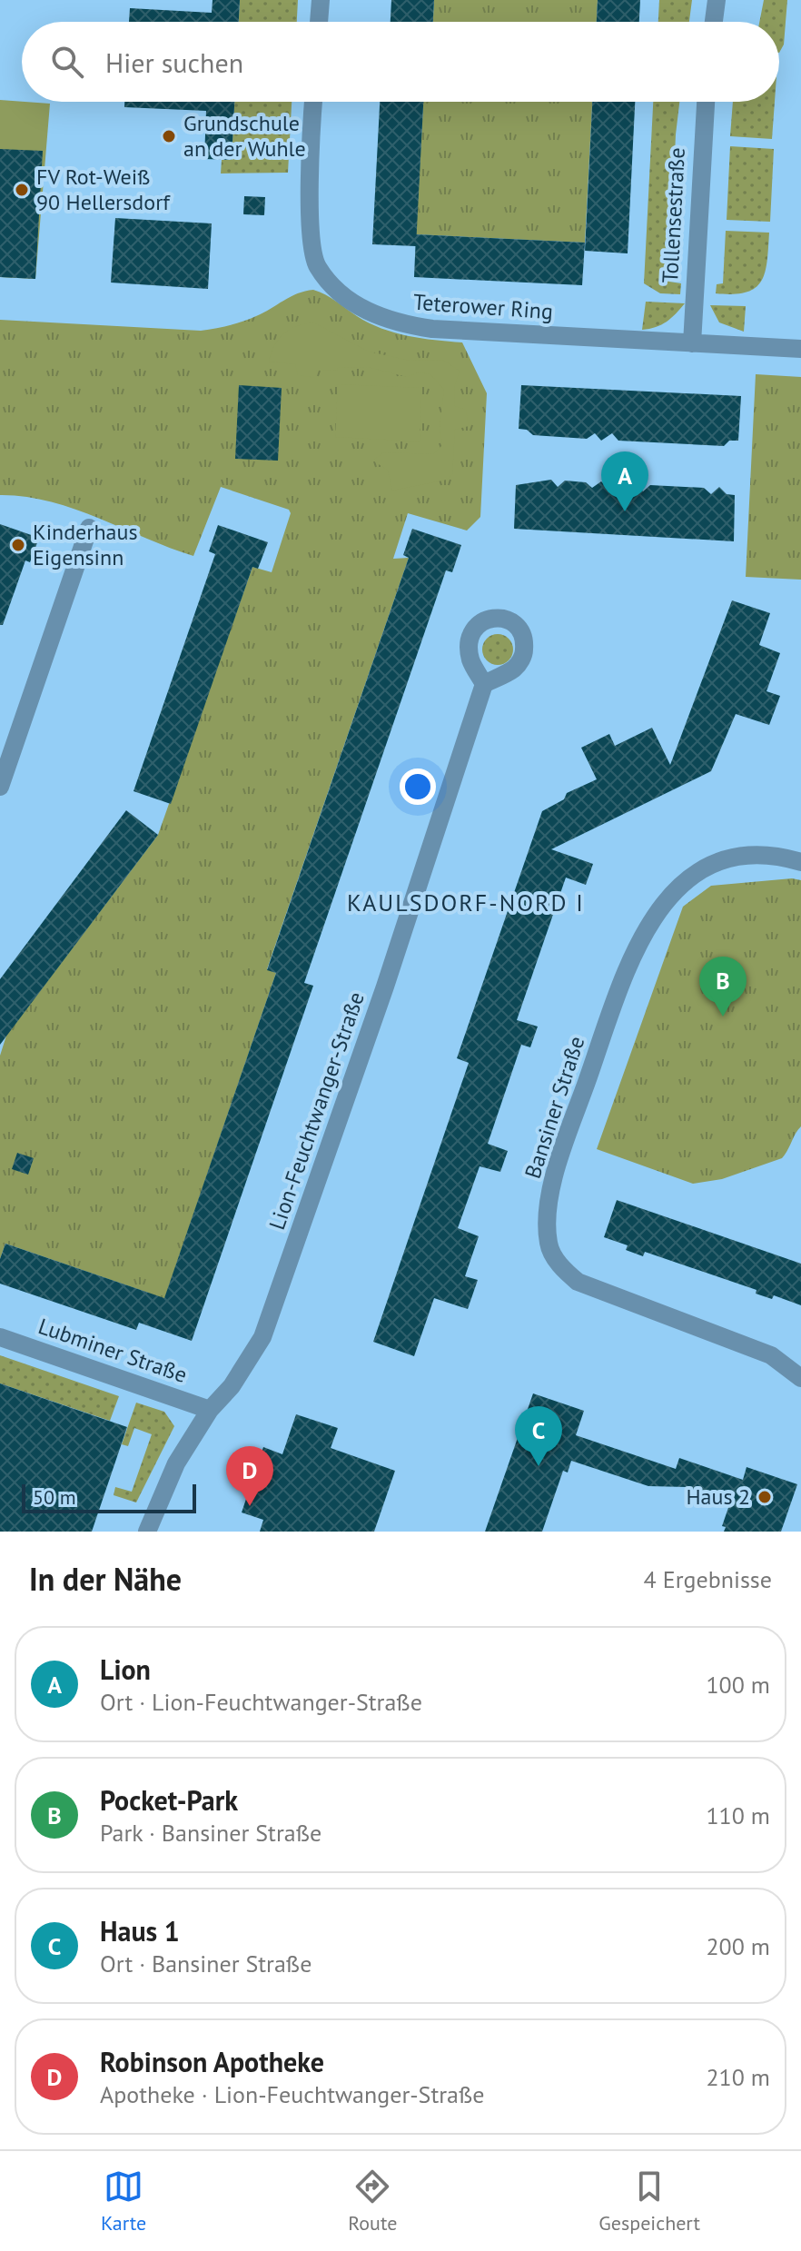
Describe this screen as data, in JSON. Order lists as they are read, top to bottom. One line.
{"streets":{"street":["Tollensestraße","Teterower Ring","Bansiner Straße","Lion-Feuchtwanger-Straße","Lubminer Straße"]},"crossings":[["Tollensestraße","Teterower Ring"],["Lion-Feuchtwanger-Straße","Lubminer Straße"]],"districts":["KAULSDORF-NORD I"],"places":["Grundschule an der Wuhle","FV Rot-Weiß 90 Hellersdorf","Kinderhaus Eigensinn","Haus 2"],"scale_bar":"50 m","page":{"search":"Hier suchen","pins":["A","B","C","D"],"scale":"50 m","heading":["In der Nähe","4 Ergebnisse"],"list":[{"mark":"A","name":"Lion","note":"Ort · Lion-Feuchtwanger-Straße","value":"100 m"},{"mark":"B","name":"Pocket-Park","note":"Park · Bansiner Straße","value":"110 m"},{"mark":"C","name":"Haus 1","note":"Ort · Bansiner Straße","value":"200 m"},{"mark":"D","name":"Robinson Apotheke","note":"Apotheke · Lion-Feuchtwanger-Straße","value":"210 m"}],"nav":["Karte","Route","Gespeichert"]}}
